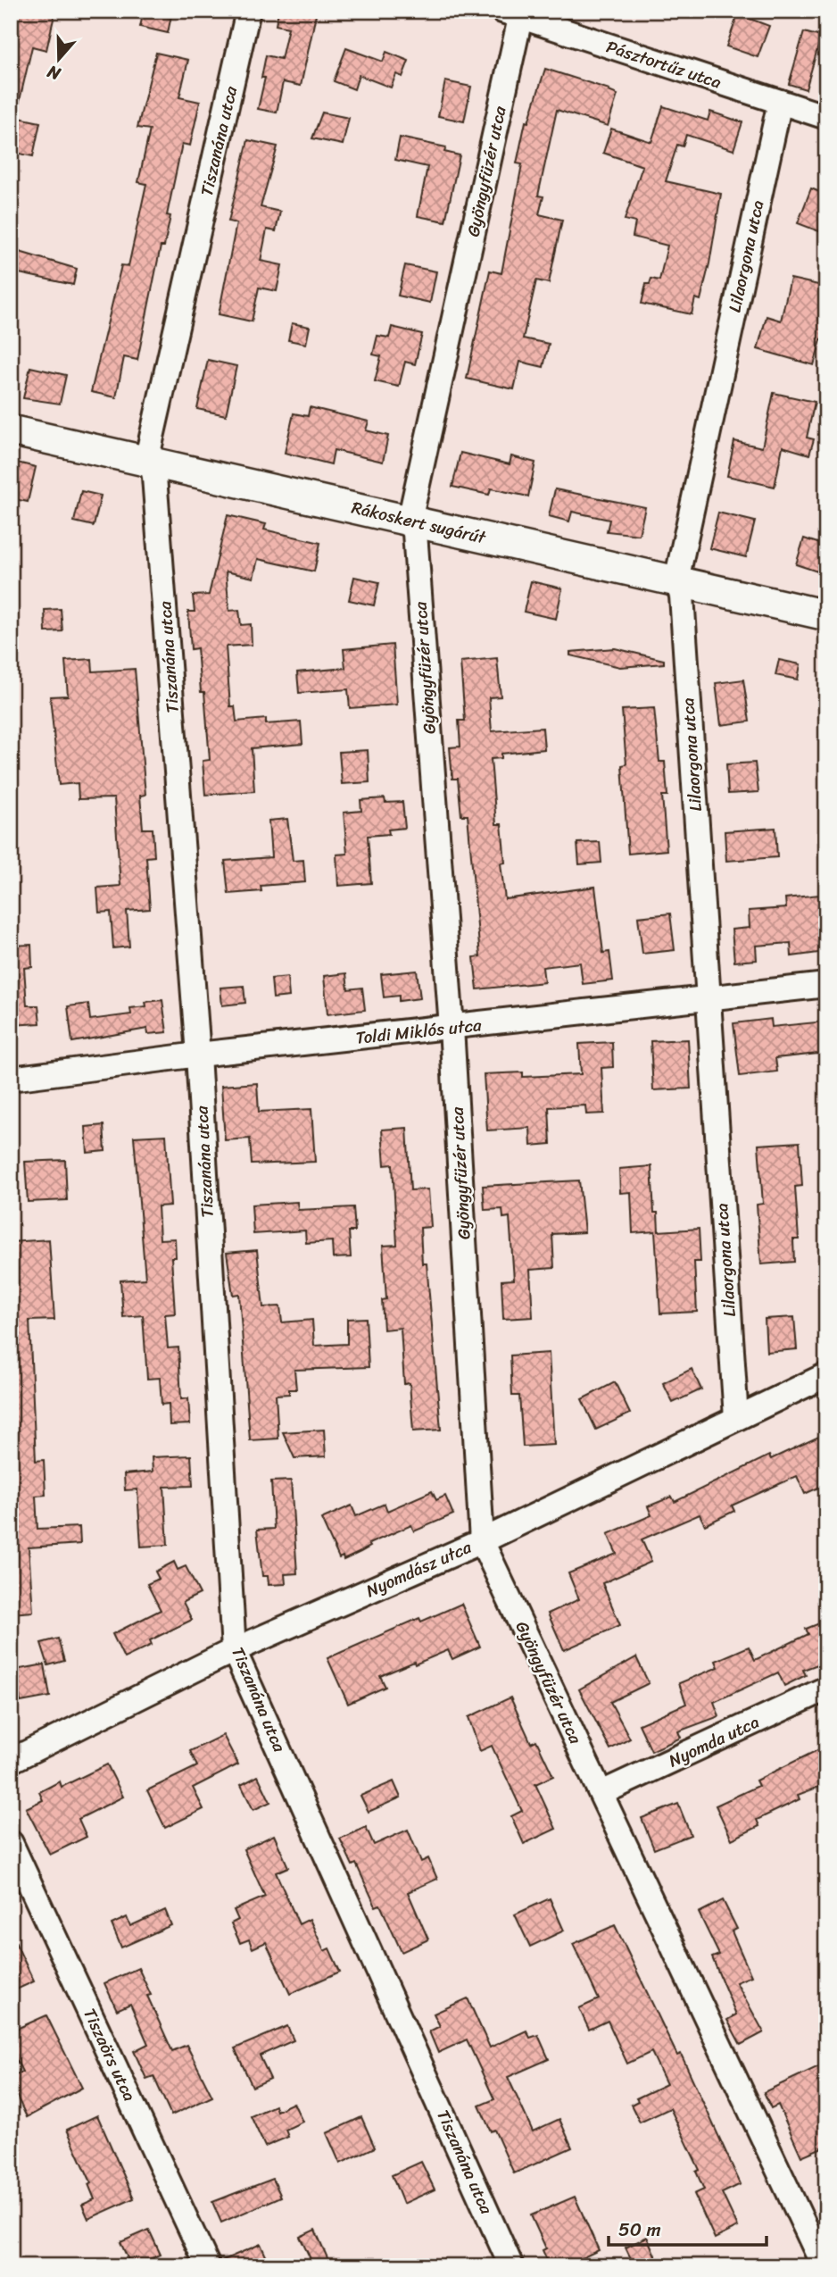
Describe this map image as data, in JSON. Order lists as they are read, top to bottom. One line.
{"streets":{"street":["Pásztortűz utca","Tiszanána utca","Gyöngyfüzér utca","Lilaorgona utca","Rákoskert sugárút","Toldi Miklós utca","Nyomdász utca","Nyomda utca","Tiszaörs utca"]},"crossings":[["Pásztortűz utca","Gyöngyfüzér utca"],["Pásztortűz utca","Lilaorgona utca"],["Tiszanána utca","Rákoskert sugárút"],["Tiszanána utca","Toldi Miklós utca"],["Tiszanána utca","Nyomdász utca"],["Gyöngyfüzér utca","Rákoskert sugárút"],["Gyöngyfüzér utca","Toldi Miklós utca"],["Gyöngyfüzér utca","Nyomdász utca"],["Gyöngyfüzér utca","Nyomda utca"],["Lilaorgona utca","Rákoskert sugárút"],["Lilaorgona utca","Toldi Miklós utca"],["Lilaorgona utca","Nyomdász utca"]],"scale_bar":"50 m","north":"bottom"}
